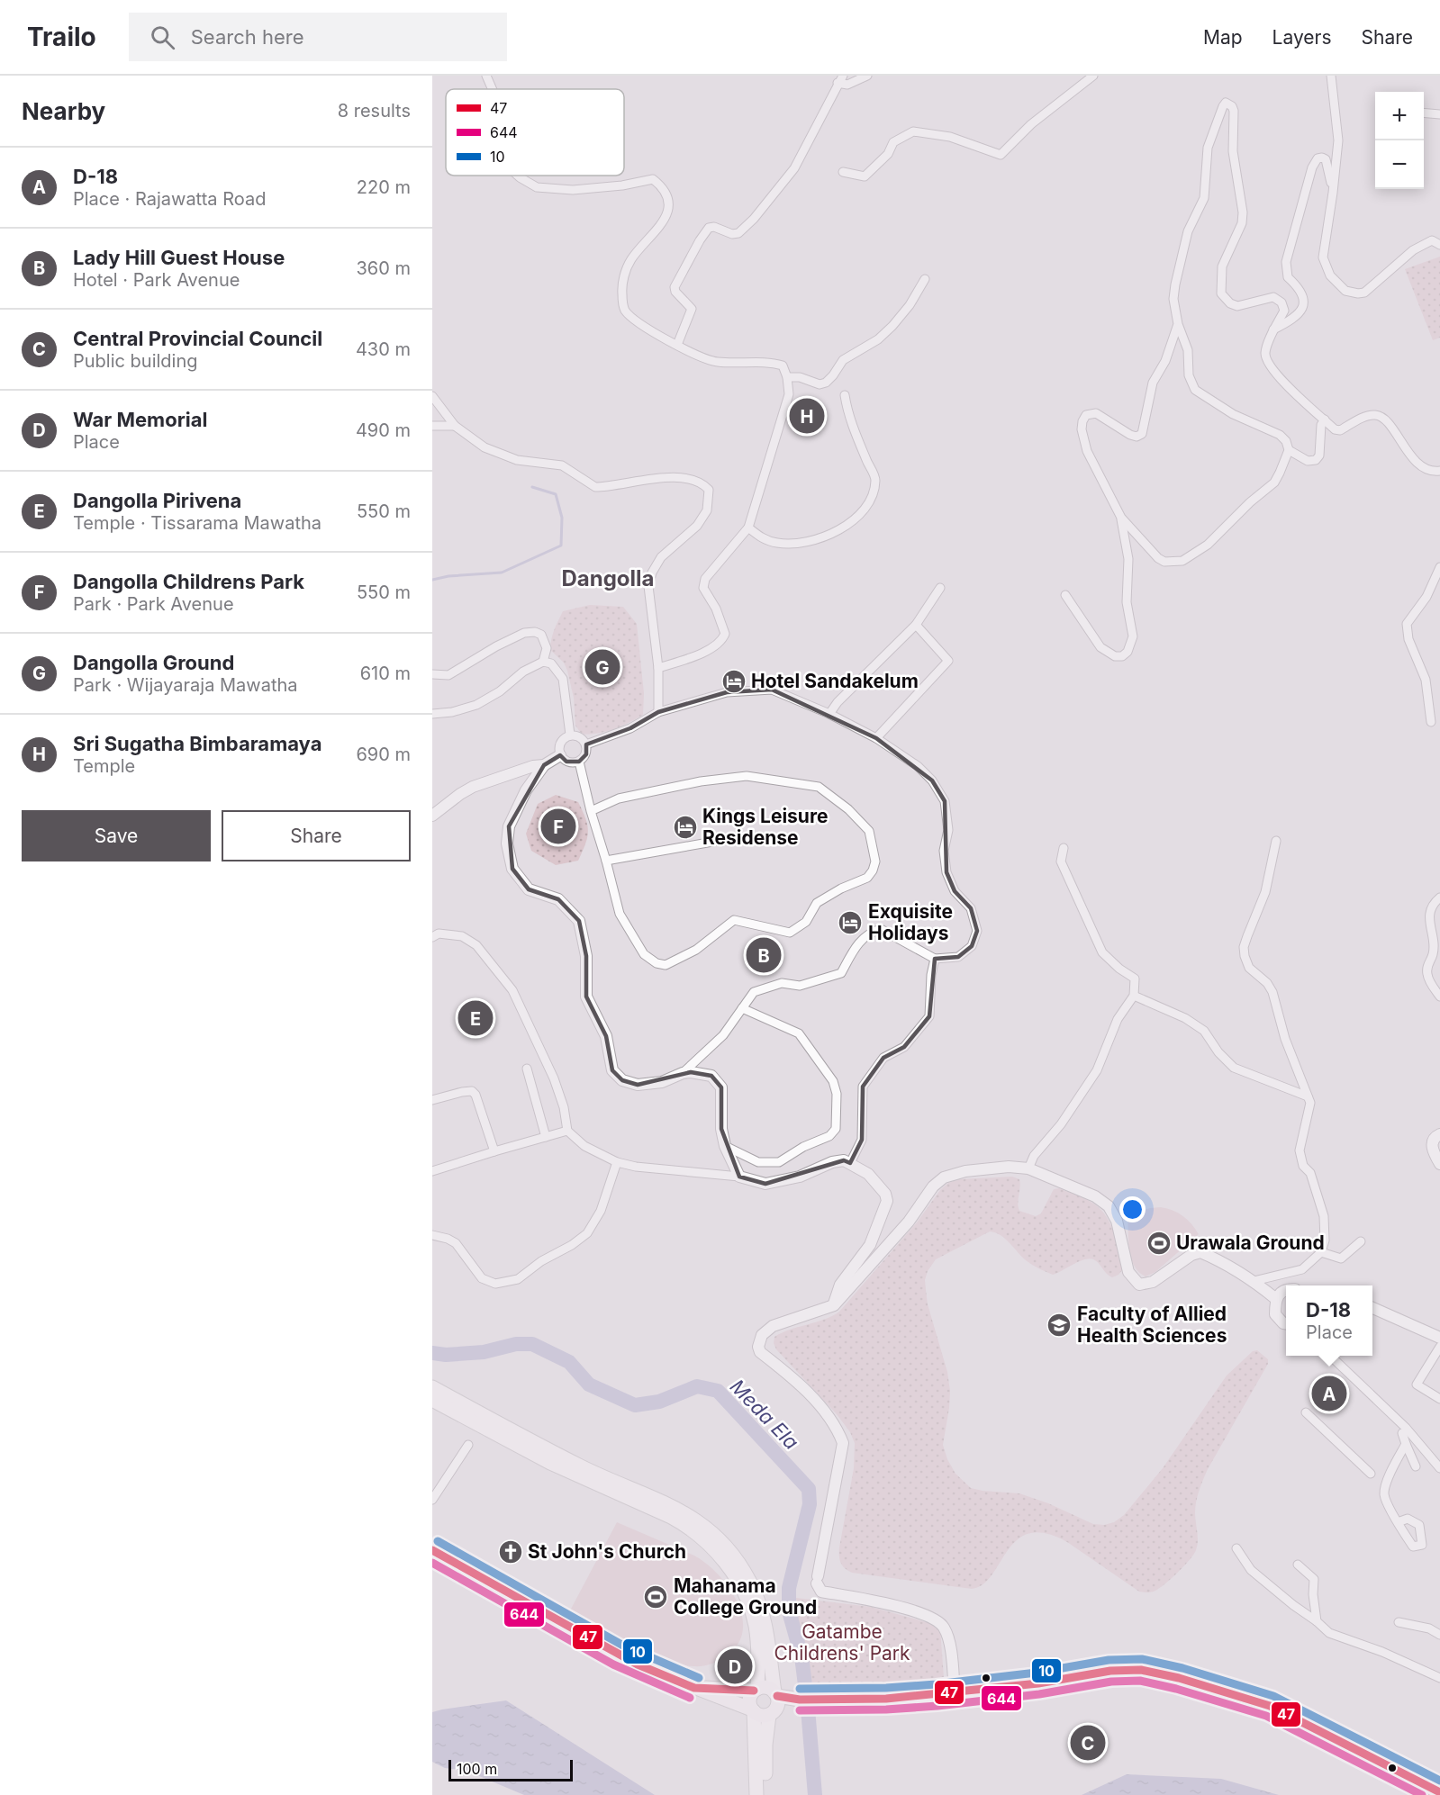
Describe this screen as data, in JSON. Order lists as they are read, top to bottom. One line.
{"districts":["Dangolla"],"water":["Meda Ela"],"parks":["Gatambe Childrens' Park"],"places":{"hotel":["Hotel Sandakelum","Kings Leisure Residense","Exquisite Holidays"],"sports":["Urawala Ground","Mahanama College Ground"],"school or university":["Faculty of Allied Health Sciences"],"church":["St John's Church"]},"lines":["transit line 10","transit line 47","transit line 644"],"legend":["47","644","10"],"scale_bar":"100 m","page":{"header":"Trailo","search":"Search here","nav":["Map","Layers","Share"],"heading":["Nearby","8 results"],"map_buttons":["+","−"],"list":[{"mark":"A","name":"D-18","note":"Place · Rajawatta Road","value":"220 m"},{"mark":"B","name":"Lady Hill Guest House","note":"Hotel · Park Avenue","value":"360 m"},{"mark":"C","name":"Central Provincial Council","note":"Public building","value":"430 m"},{"mark":"D","name":"War Memorial","note":"Place","value":"490 m"},{"mark":"E","name":"Dangolla Pirivena","note":"Temple · Tissarama Mawatha","value":"550 m"},{"mark":"F","name":"Dangolla Childrens Park","note":"Park · Park Avenue","value":"550 m"},{"mark":"G","name":"Dangolla Ground","note":"Park · Wijayaraja Mawatha","value":"610 m"},{"mark":"H","name":"Sri Sugatha Bimbaramaya","note":"Temple","value":"690 m"}],"pins":["H","G","F","B","E","A","D","C"],"buttons":["Save","Share"],"popup":["D-18","Place"],"scale":"100 m"}}
